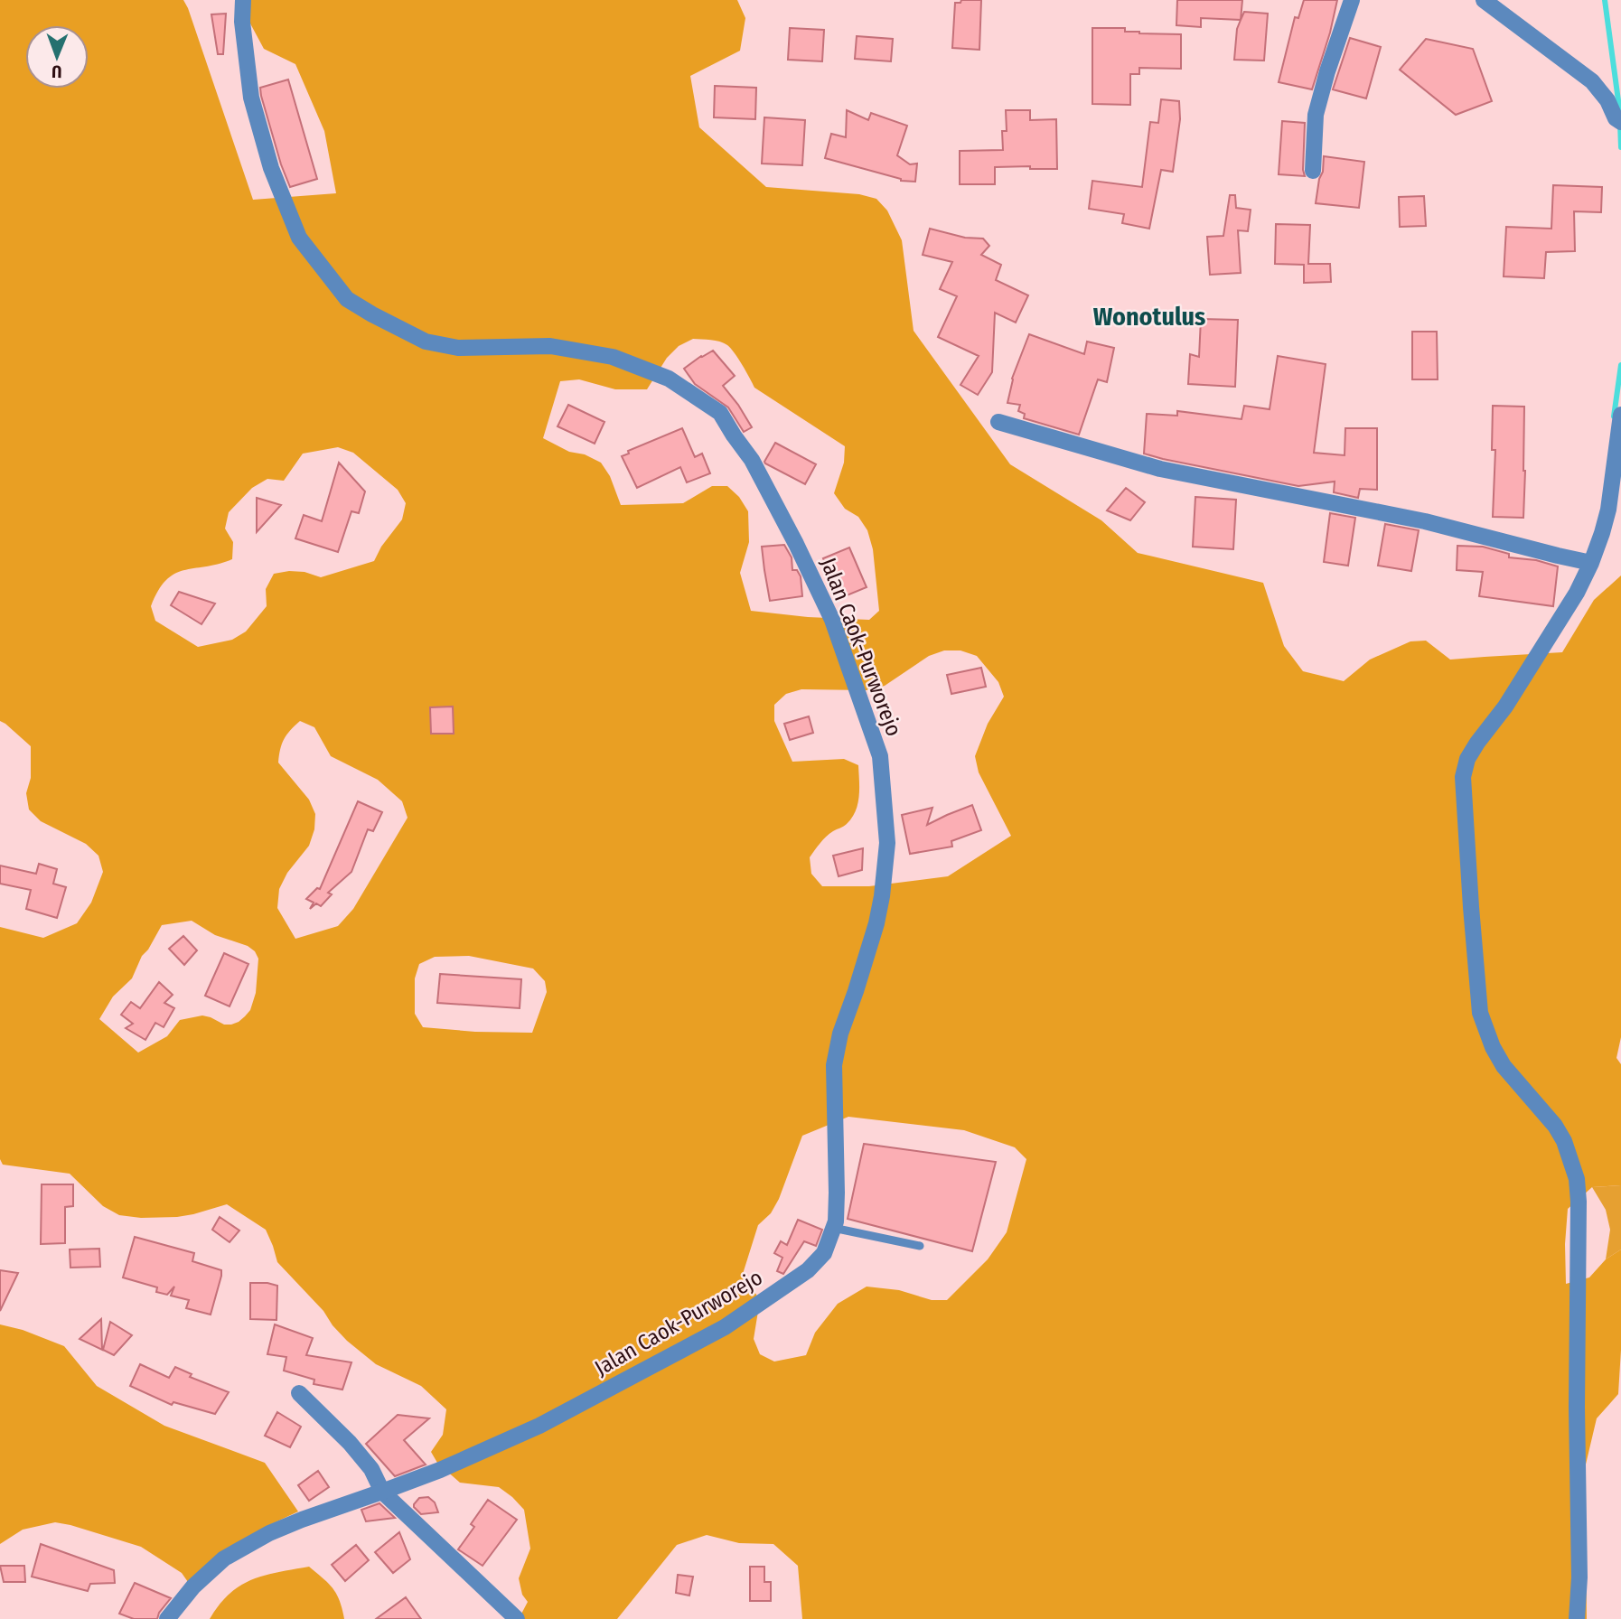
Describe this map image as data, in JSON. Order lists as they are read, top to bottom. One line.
{"streets":{"street":["Jalan Caok-Purworejo"]},"districts":["Wonotulus"],"north":"bottom"}
